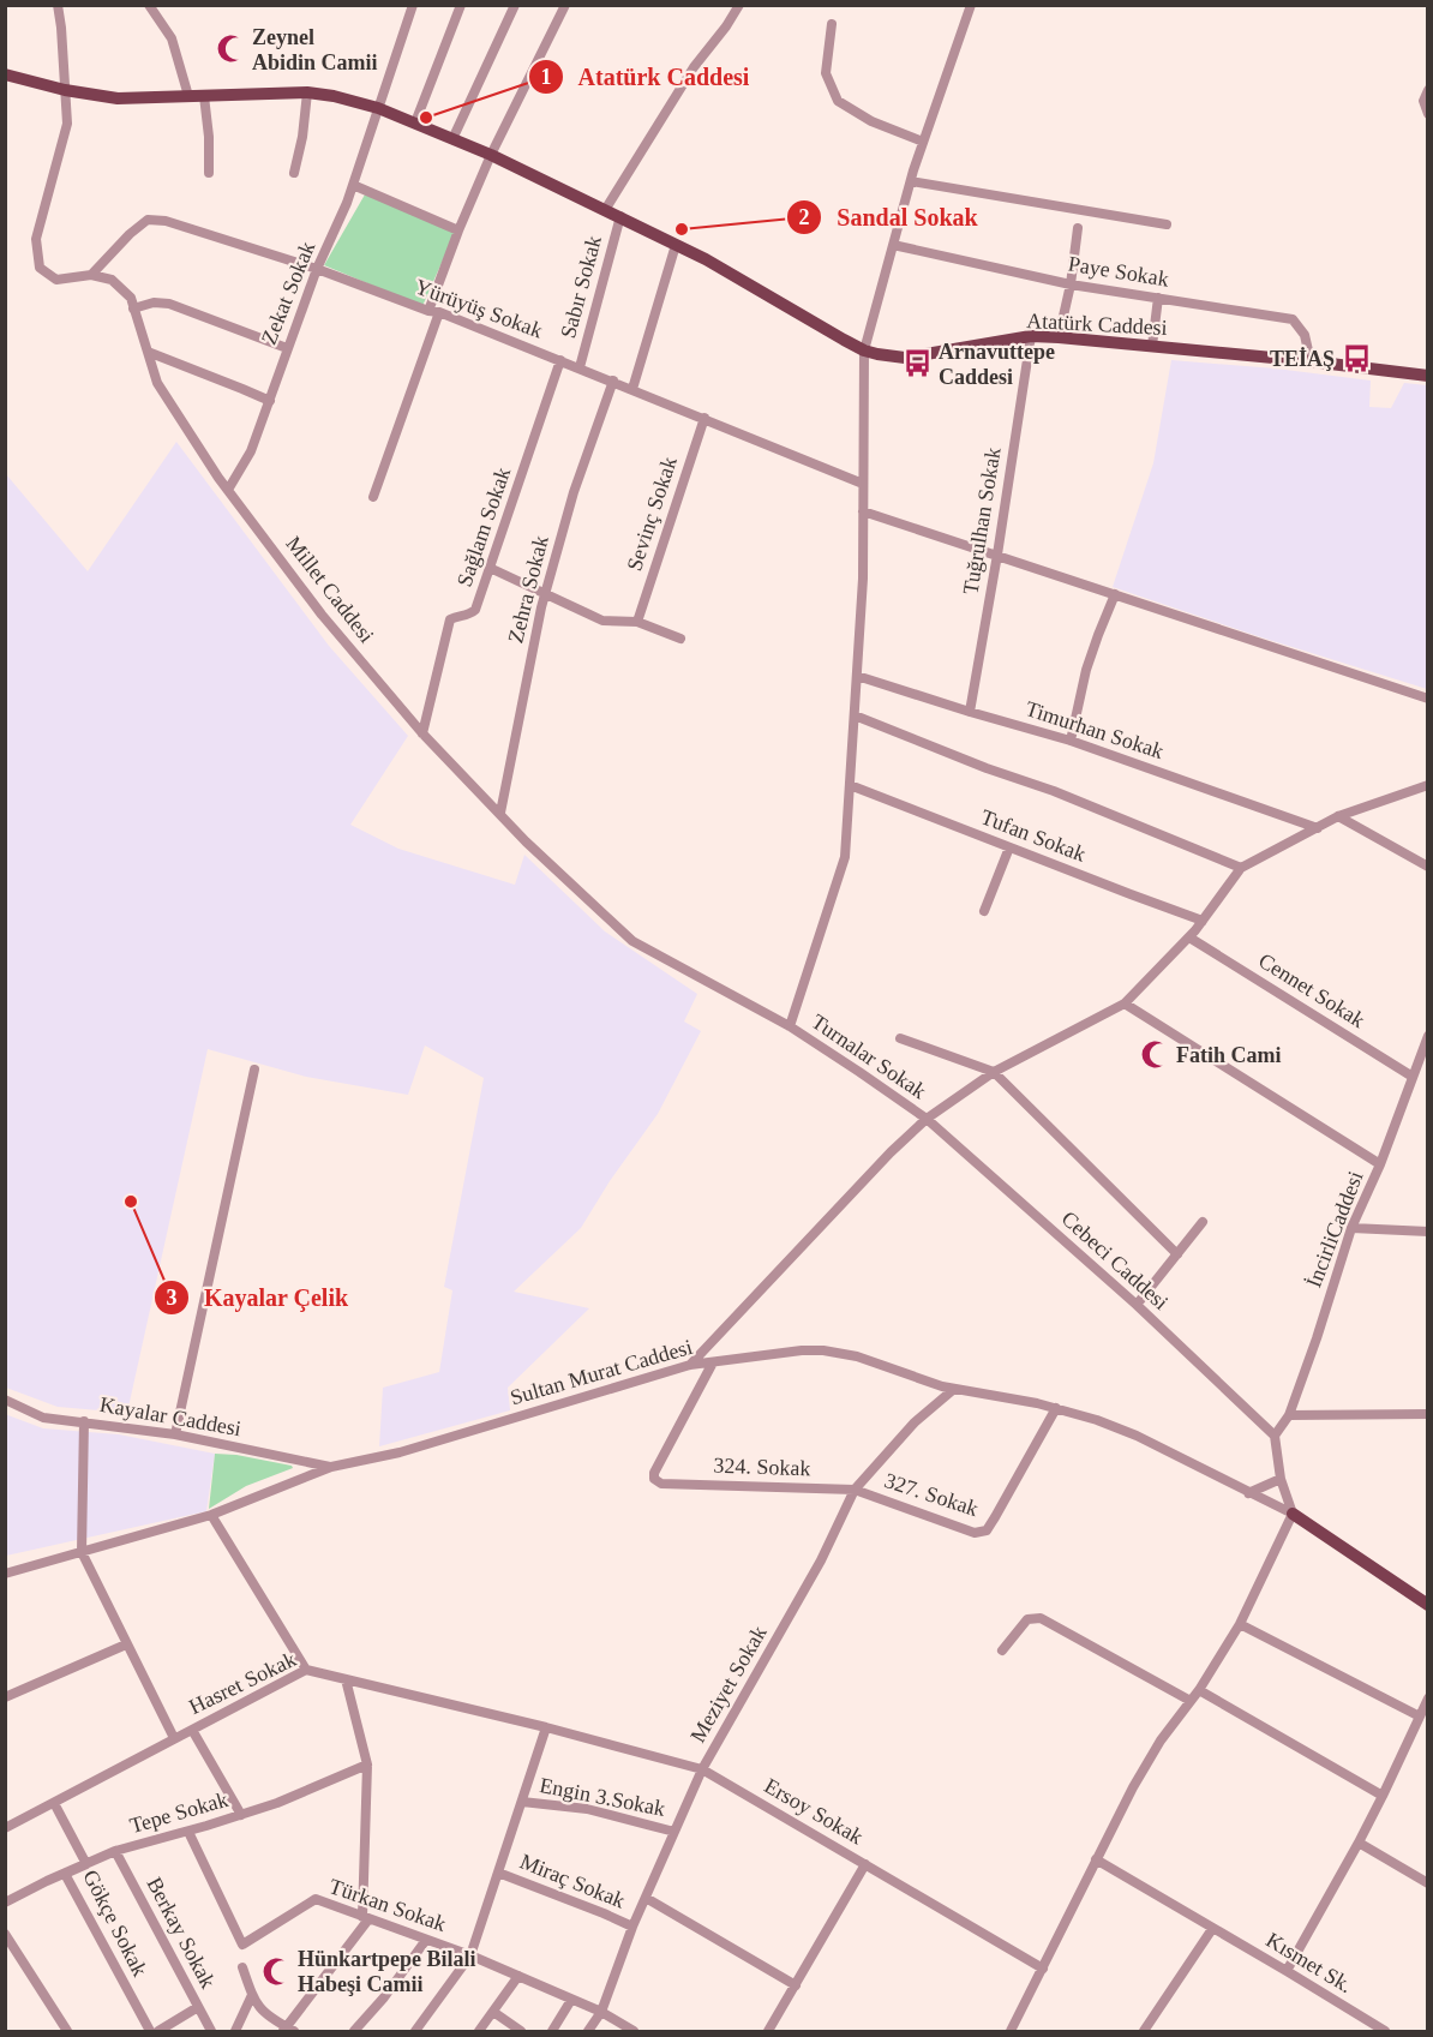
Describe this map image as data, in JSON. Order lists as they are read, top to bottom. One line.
{"streets":{"main road":["Atatürk Caddesi"],"street":["Paye Sokak","Sabır Sokak","Zekat Sokak","Yürüyüş Sokak","Sevinç Sokak","Tuğrulhan Sokak","Sağlam Sokak","Millet Caddesi","Zehra Sokak","Timurhan Sokak","Tufan Sokak","Cennet Sokak","Turnalar Sokak","İncirliCaddesi","Cebeci Caddesi","Sultan Murat Caddesi","Kayalar Caddesi","324. Sokak","327. Sokak","Hasret Sokak","Meziyet Sokak","Engin 3.Sokak","Ersoy Sokak","Tepe Sokak","Miraç Sokak","Türkan Sokak","Gökçe Sokak","Berkay Sokak","Kısmet Sk."]},"crossings":[["Paye Sokak","Atatürk Caddesi"],["Sabır Sokak","Yürüyüş Sokak"],["Sabır Sokak","Atatürk Caddesi"],["Zekat Sokak","Yürüyüş Sokak"],["Zekat Sokak","Atatürk Caddesi"],["Zekat Sokak","Millet Caddesi"],["Yürüyüş Sokak","Sevinç Sokak"],["Yürüyüş Sokak","Sağlam Sokak"],["Yürüyüş Sokak","Millet Caddesi"],["Yürüyüş Sokak","Zehra Sokak"],["Atatürk Caddesi","Tuğrulhan Sokak"],["Tuğrulhan Sokak","Timurhan Sokak"],["Sağlam Sokak","Millet Caddesi"],["Millet Caddesi","Zehra Sokak"],["Millet Caddesi","Turnalar Sokak"],["Cennet Sokak","İncirliCaddesi"],["Turnalar Sokak","Cebeci Caddesi"],["İncirliCaddesi","Cebeci Caddesi"],["Sultan Murat Caddesi","Kayalar Caddesi"],["Sultan Murat Caddesi","324. Sokak"],["Sultan Murat Caddesi","327. Sokak"],["Sultan Murat Caddesi","Meziyet Sokak"],["324. Sokak","327. Sokak"],["324. Sokak","Meziyet Sokak"],["327. Sokak","Meziyet Sokak"],["Hasret Sokak","Engin 3.Sokak"],["Hasret Sokak","Ersoy Sokak"],["Hasret Sokak","Gökçe Sokak"],["Meziyet Sokak","Engin 3.Sokak"],["Meziyet Sokak","Ersoy Sokak"],["Meziyet Sokak","Miraç Sokak"],["Meziyet Sokak","Türkan Sokak"],["Engin 3.Sokak","Ersoy Sokak"],["Engin 3.Sokak","Miraç Sokak"],["Engin 3.Sokak","Türkan Sokak"],["Tepe Sokak","Türkan Sokak"],["Tepe Sokak","Gökçe Sokak"],["Tepe Sokak","Berkay Sokak"]],"places":{"mosque":["Zeynel Abidin Camii","Fatih Cami","Hünkartpepe Bilali Habeşi Camii"],"other":["Atatürk Caddesi","Sandal Sokak","Kayalar Çelik"],"bus stop":["TEİAŞ","Arnavuttepe Caddesi"]}}
